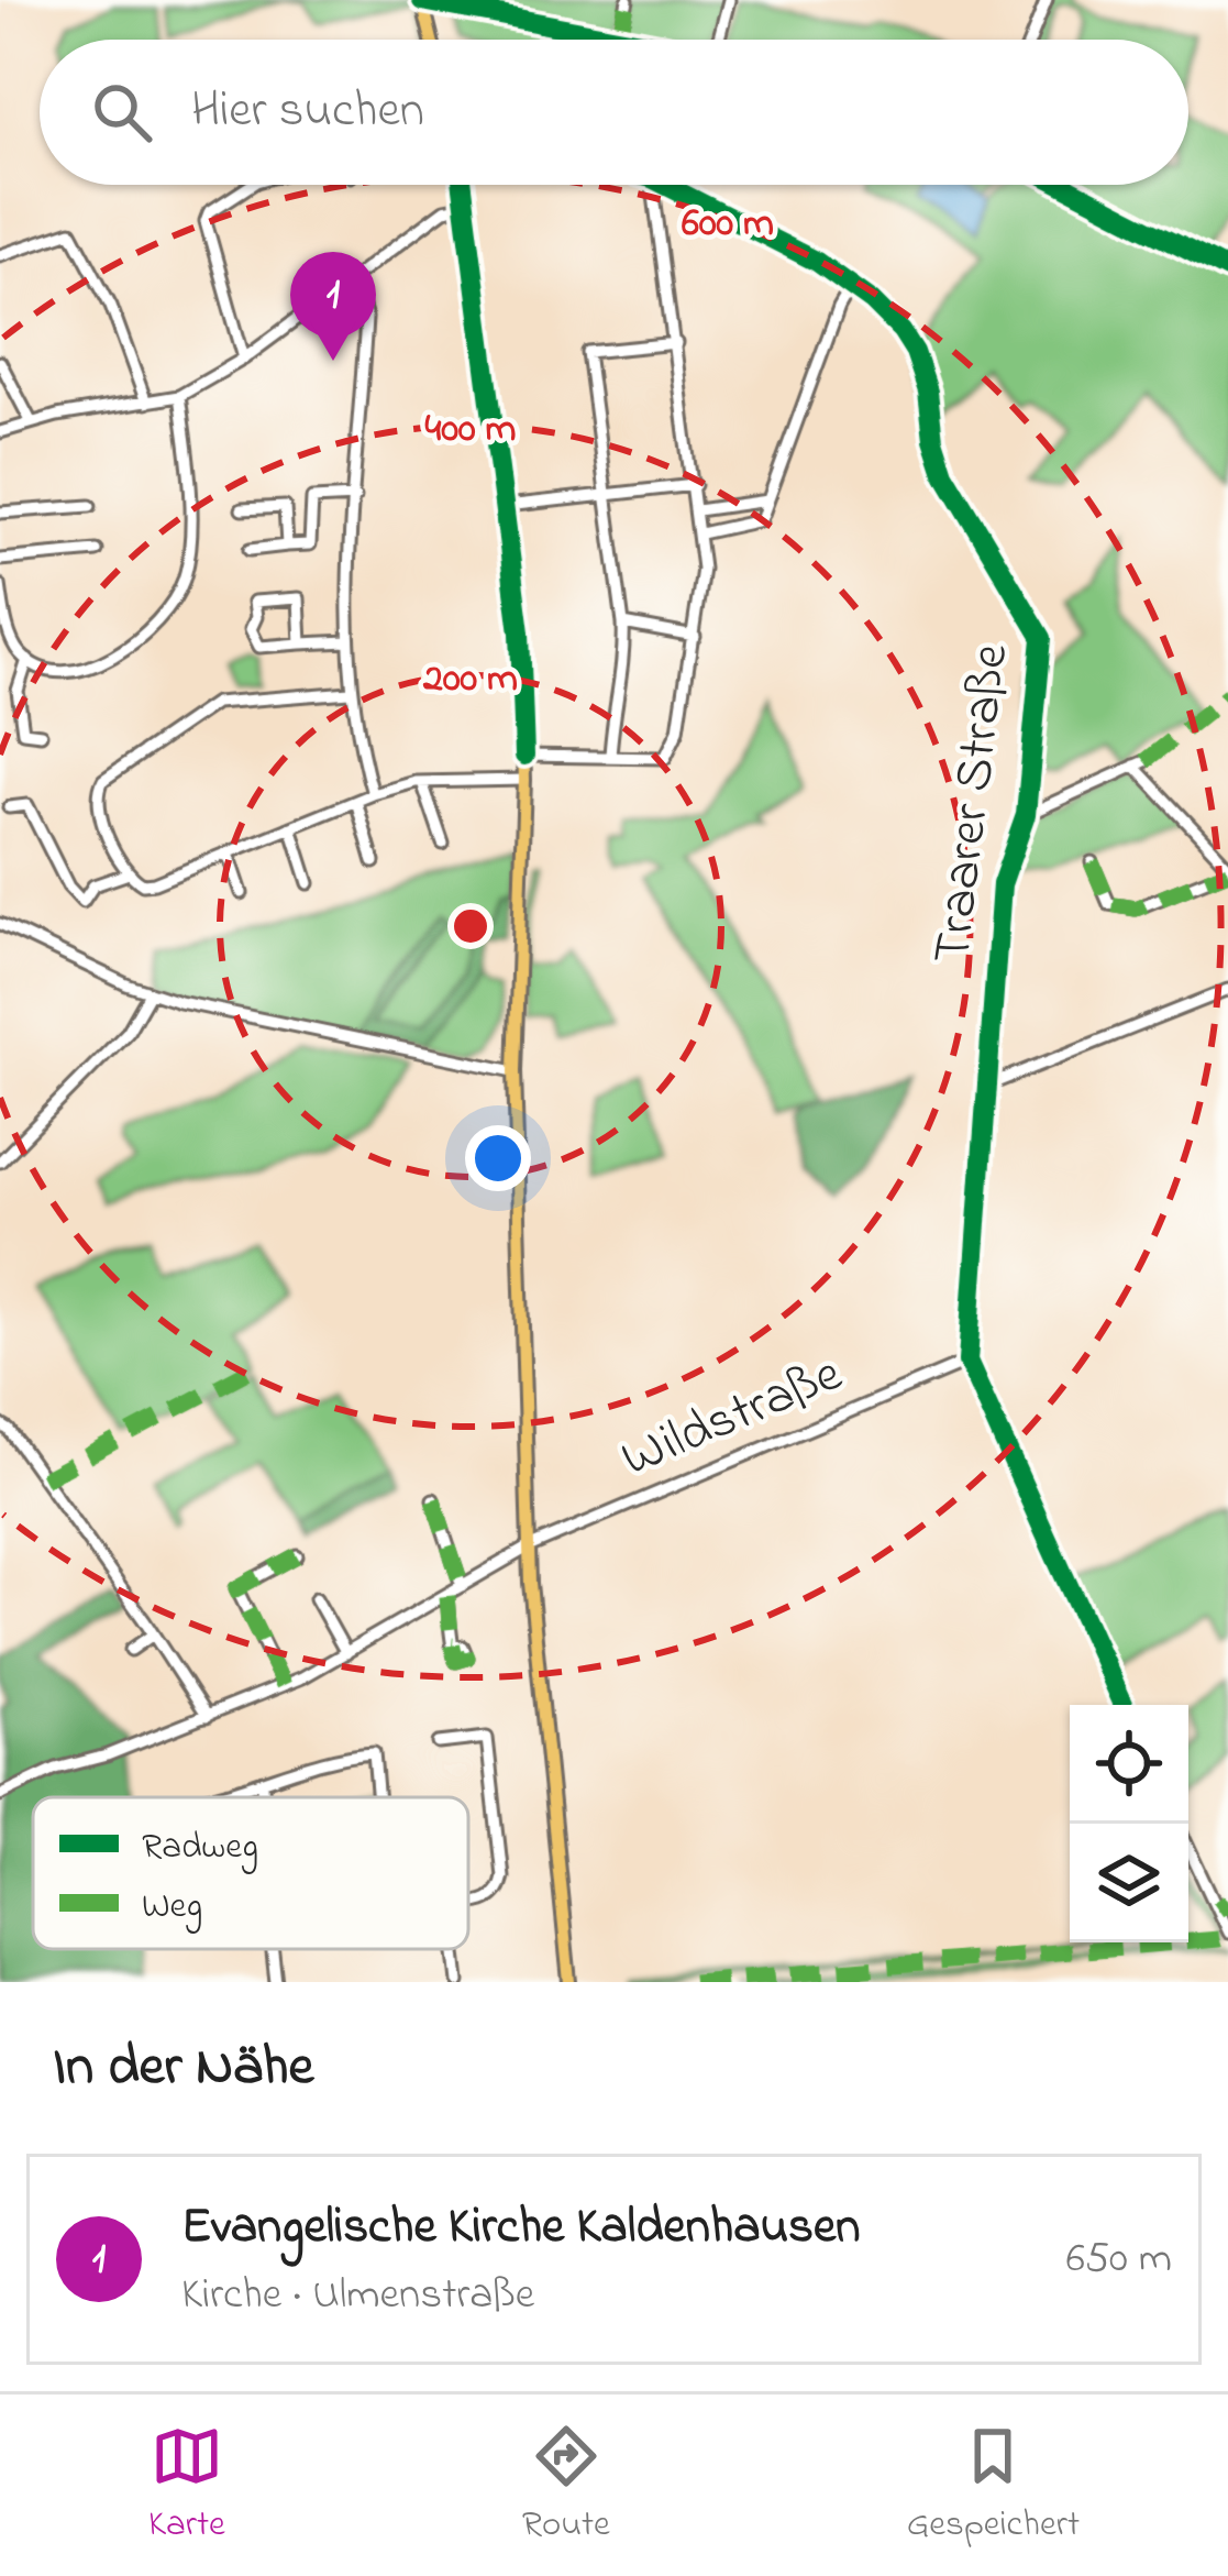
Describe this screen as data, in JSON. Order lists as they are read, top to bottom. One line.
{"streets":{"street":["Traarer Straße","Wildstraße"]},"crossings":[["Traarer Straße","Wildstraße"]],"legend":["Radweg","Weg"],"page":{"search":"Hier suchen","pins":"1","heading":"In der Nähe","list":[{"mark":"1","name":"Evangelische Kirche Kaldenhausen","note":"Kirche · Ulmenstraße","value":"650 m"}],"nav":["Karte","Route","Gespeichert"]},"rings":["600 m","400 m","200 m"]}
